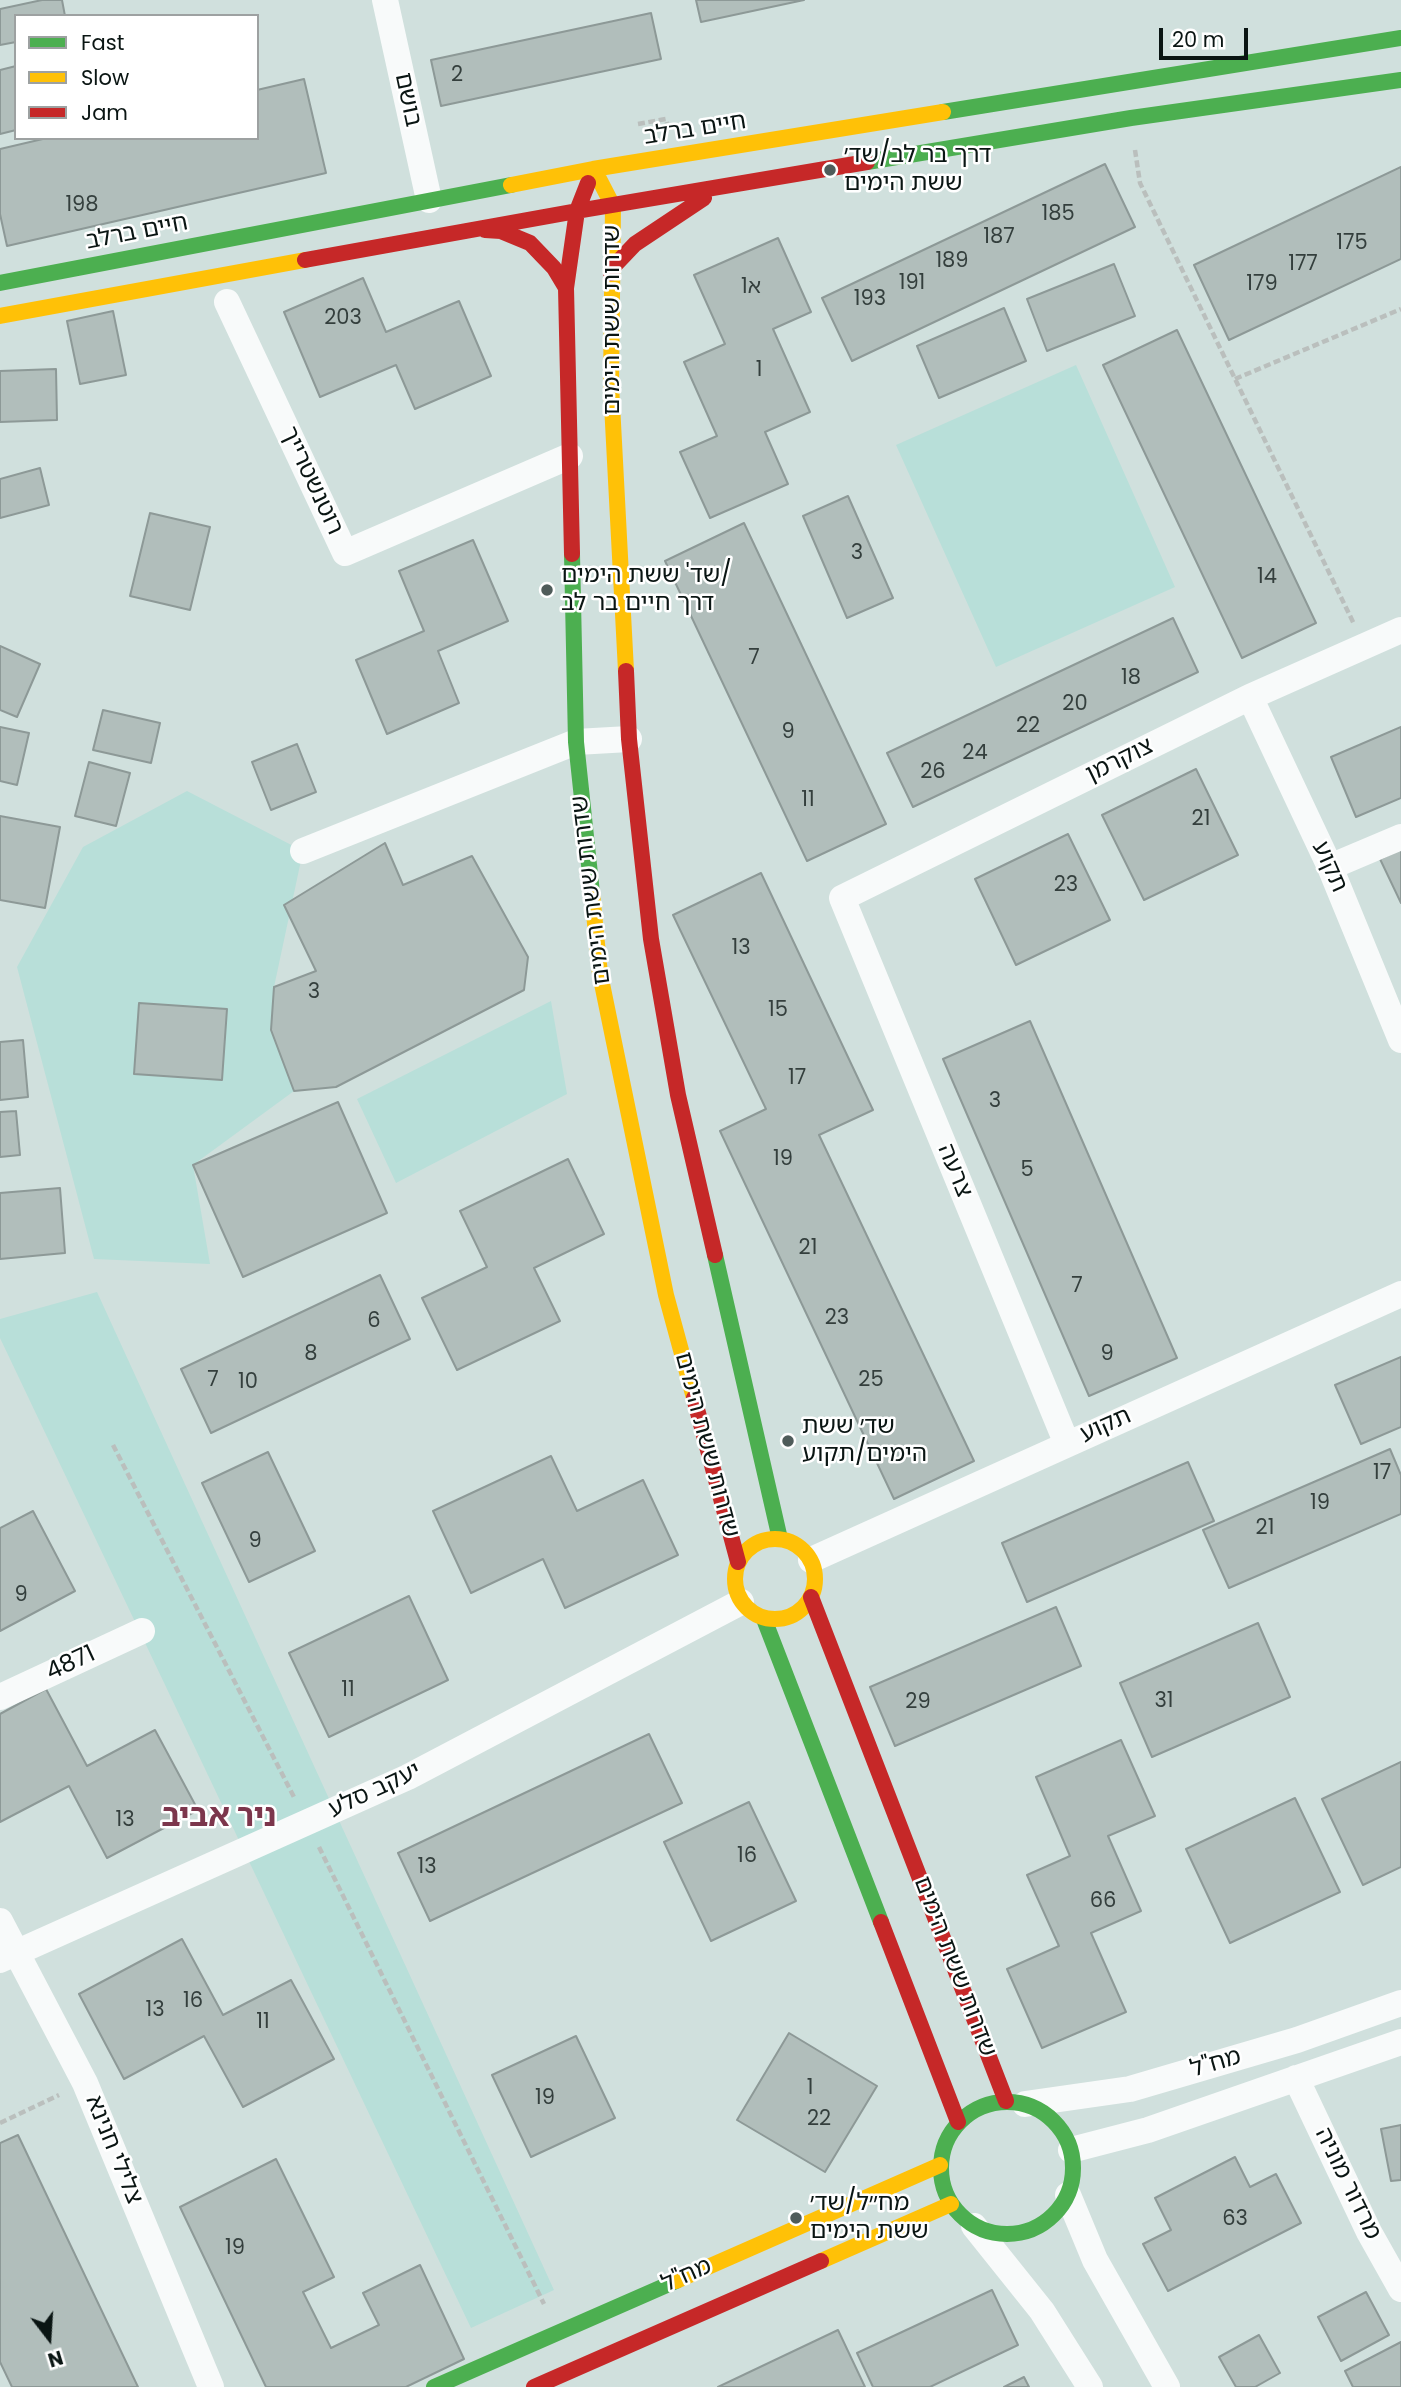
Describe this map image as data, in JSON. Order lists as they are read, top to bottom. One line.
{"streets":{"street":["בושם","חיים ברלב","שדרות ששת הימים","רוטנשטרייך","צוקרמן","תקוע","צרעה","4871","יעקב סלע","מח\"ל","צלילי חנינא","מרדור מוניה"]},"crossings":[["בושם","חיים ברלב"],["חיים ברלב","שדרות ששת הימים"],["שדרות ששת הימים","רוטנשטרייך"],["שדרות ששת הימים","תקוע"],["שדרות ששת הימים","יעקב סלע"],["שדרות ששת הימים","מח\"ל"],["צוקרמן","תקוע"],["צוקרמן","צרעה"],["תקוע","צרעה"],["תקוע","יעקב סלע"],["יעקב סלע","צלילי חנינא"],["מח\"ל","מרדור מוניה"]],"districts":["ניר אביב"],"places":["דרך בר לב/שד׳ ששת הימים","שד' ששת הימים/ דרך חיים בר לב","שד׳ ששת הימים/תקוע","מח״ל/שד׳ ששת הימים"],"house_numbers":["2","198","185","187","175","189","177","191","179","1א","193","203","1","3","14","7","18","20","22","9","24","26","11","21","23","13","3","15","17","3","19","5","21","7","23","6","8","9","7","25","10","17","19","21","9","9","11","31","29","13","16","13","66","16","13","11","1","19","22","63","19"],"legend":["Fast","Slow","Jam"],"scale_bar":"20 m","north":"bottom"}
